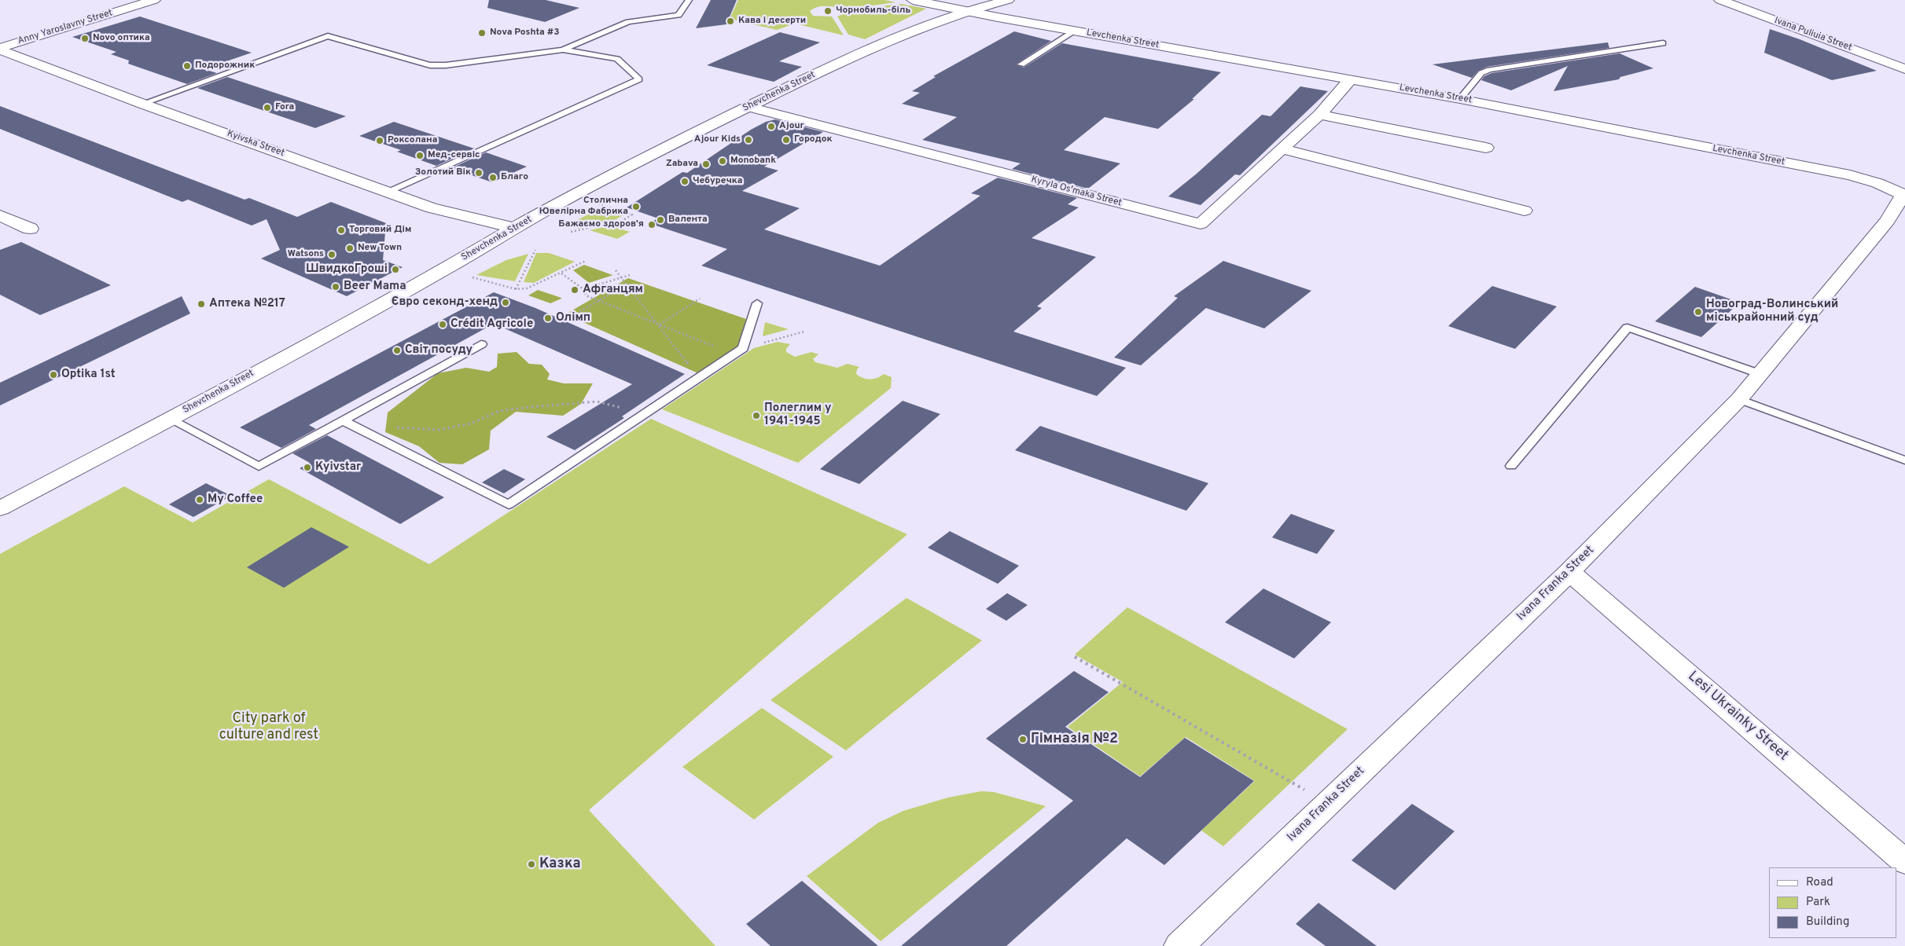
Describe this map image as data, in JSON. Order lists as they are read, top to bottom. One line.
{"streets":{"street":["Anny Yaroslavny Street","Ivana Puliuia Street","Levchenka Street","Shevchenka Street","Kyivska Street","Kyryla Osʹmaka Street","Ivana Franka Street","Lesi Ukrainky Street"]},"crossings":[["Anny Yaroslavny Street","Kyivska Street"],["Levchenka Street","Shevchenka Street"],["Levchenka Street","Kyryla Osʹmaka Street"],["Levchenka Street","Ivana Franka Street"],["Shevchenka Street","Kyivska Street"],["Shevchenka Street","Kyryla Osʹmaka Street"],["Ivana Franka Street","Lesi Ukrainky Street"]],"parks":["City park of culture and rest"],"places":["Чорнобиль-біль","Кава і десерти","Nova Poshta #3","Novo оптика","Подорожник","Fora","Ajour","Ajour Kids","Городок","Роксолана","Мед-сервіс","Monobank","Zabava","Золотий Вік","Благо","Чебуречка","Столична Ювелірна Фабрика","Валента","Бажаємо здоровʼя","Торговий Дім","New Town","Watsons","ШвидкоГроші","Beer Mama","Афганцям","Євро секонд-хенд","Аптека №217","Новоград-Волинський міськрайонний суд","Олімп","Crédit Agricole","Світ посуду","Оptika 1st","Полеглим у 1941-1945","Kyivstar","My Coffee","Гімназія №2","Казка"],"legend":["Road","Park","Building"]}
